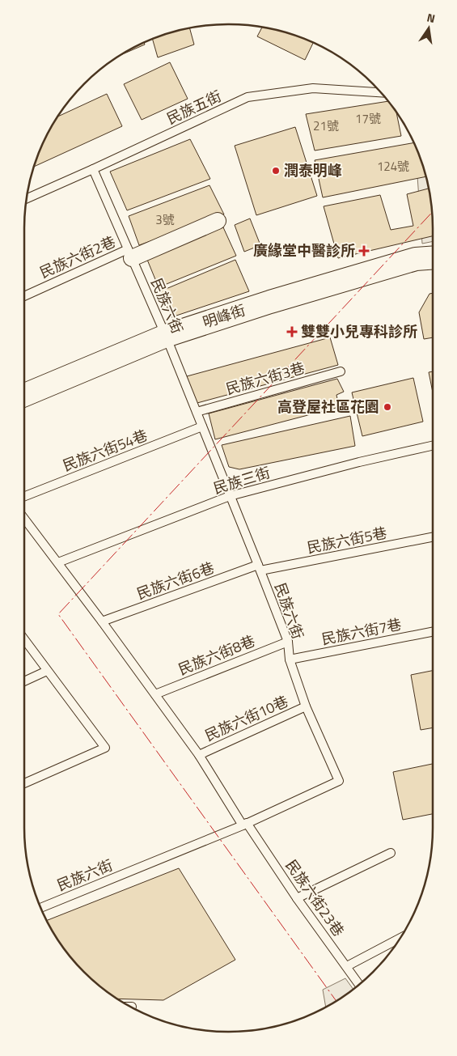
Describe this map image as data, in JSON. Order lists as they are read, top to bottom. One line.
{"streets":{"street":["明峰街"],"lane":["民族五街","民族六街2巷","民族六街","民族六街3巷","民族六街54巷","民族三街","民族六街5巷","民族六街6巷","民族六街7巷","民族六街8巷","民族六街10巷","民族六街23巷"]},"crossings":[["民族五街","民族六街"],["民族六街2巷","民族六街"],["民族六街","明峰街"],["民族六街","民族六街3巷"],["民族六街","民族六街54巷"],["民族六街","民族三街"],["民族六街","民族六街5巷"],["民族六街","民族六街6巷"],["民族六街","民族六街7巷"],["民族六街","民族六街8巷"],["民族六街","民族六街10巷"],["民族六街","民族六街23巷"],["民族三街","民族六街23巷"],["民族六街5巷","民族六街6巷"],["民族六街6巷","民族六街23巷"],["民族六街8巷","民族六街23巷"],["民族六街10巷","民族六街23巷"]],"places":{"other":["潤泰明峰","高登屋社區花園"],"health":["廣緣堂中醫診所","雙雙小兒專科診所"]},"house_numbers":["17號","21號","124號","3號"],"north":"top"}
